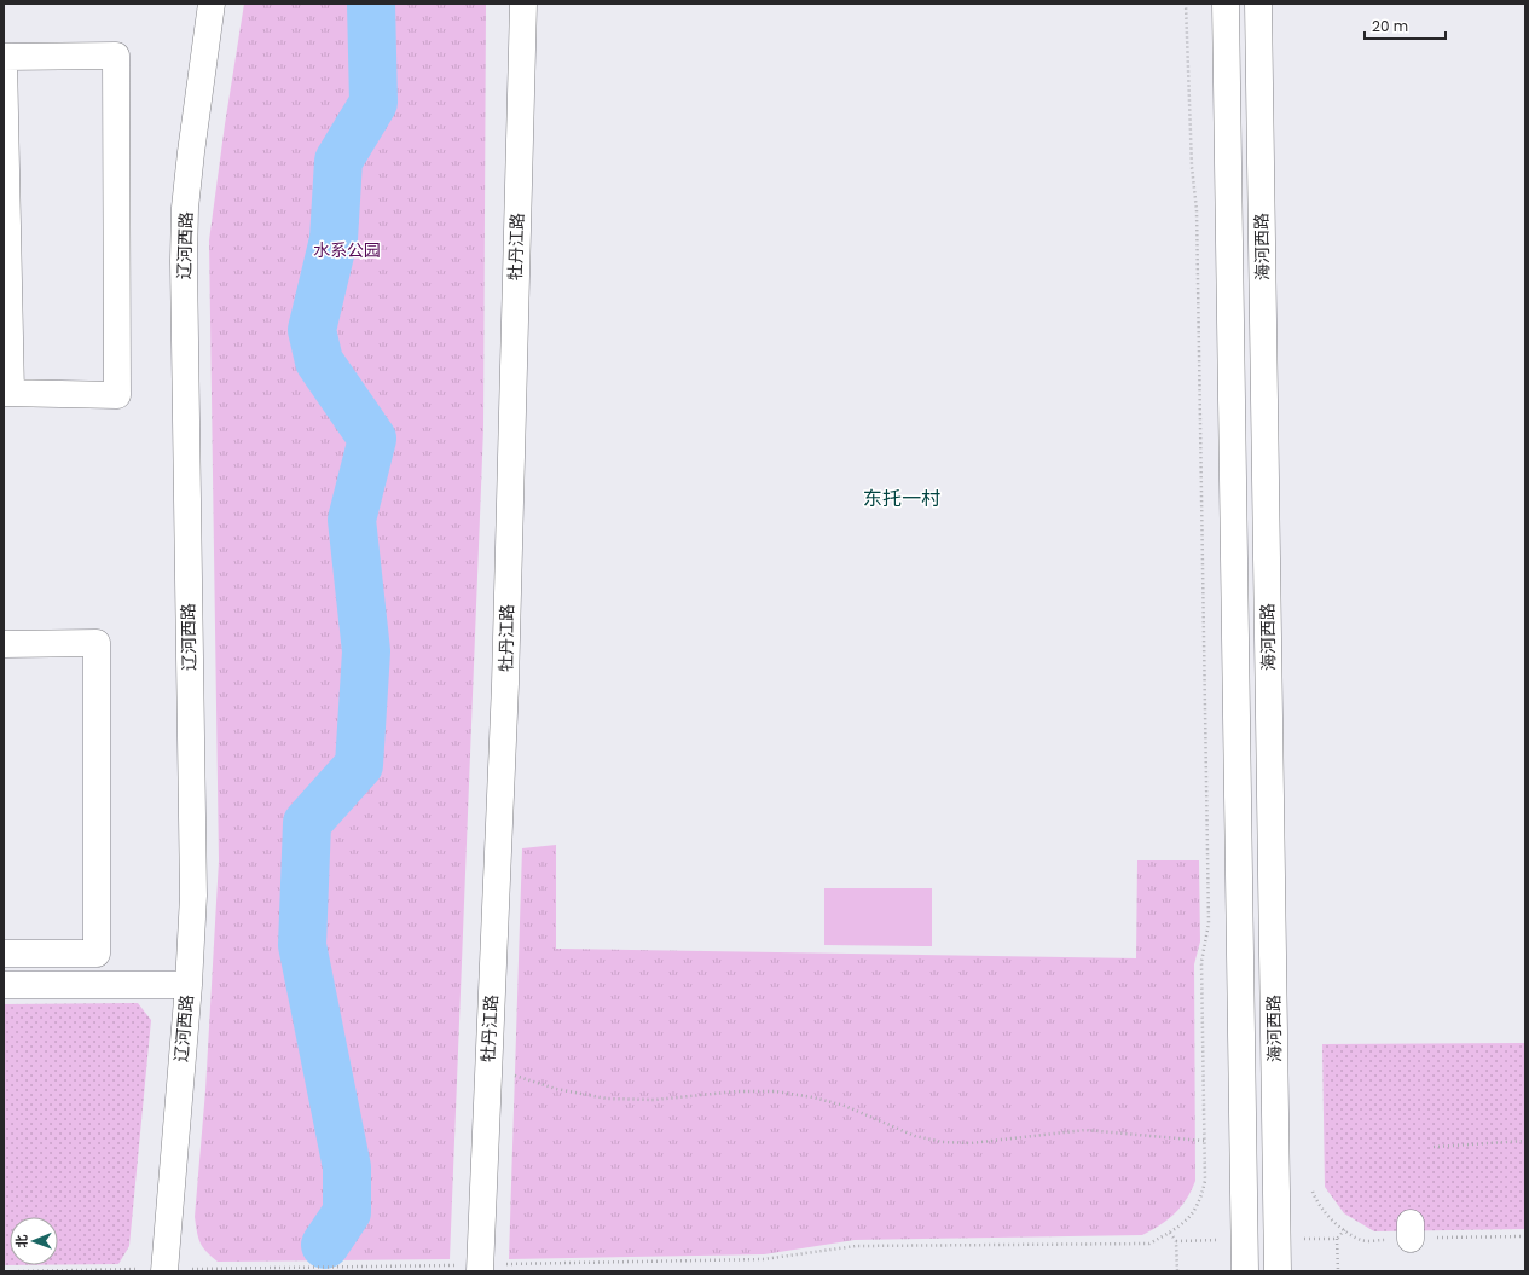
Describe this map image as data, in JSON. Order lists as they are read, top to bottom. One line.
{"streets":{"street":["辽河西路","牡丹江路","海河西路"]},"districts":["东托一村"],"parks":["水系公园"],"scale_bar":"20 m","north":"left"}
